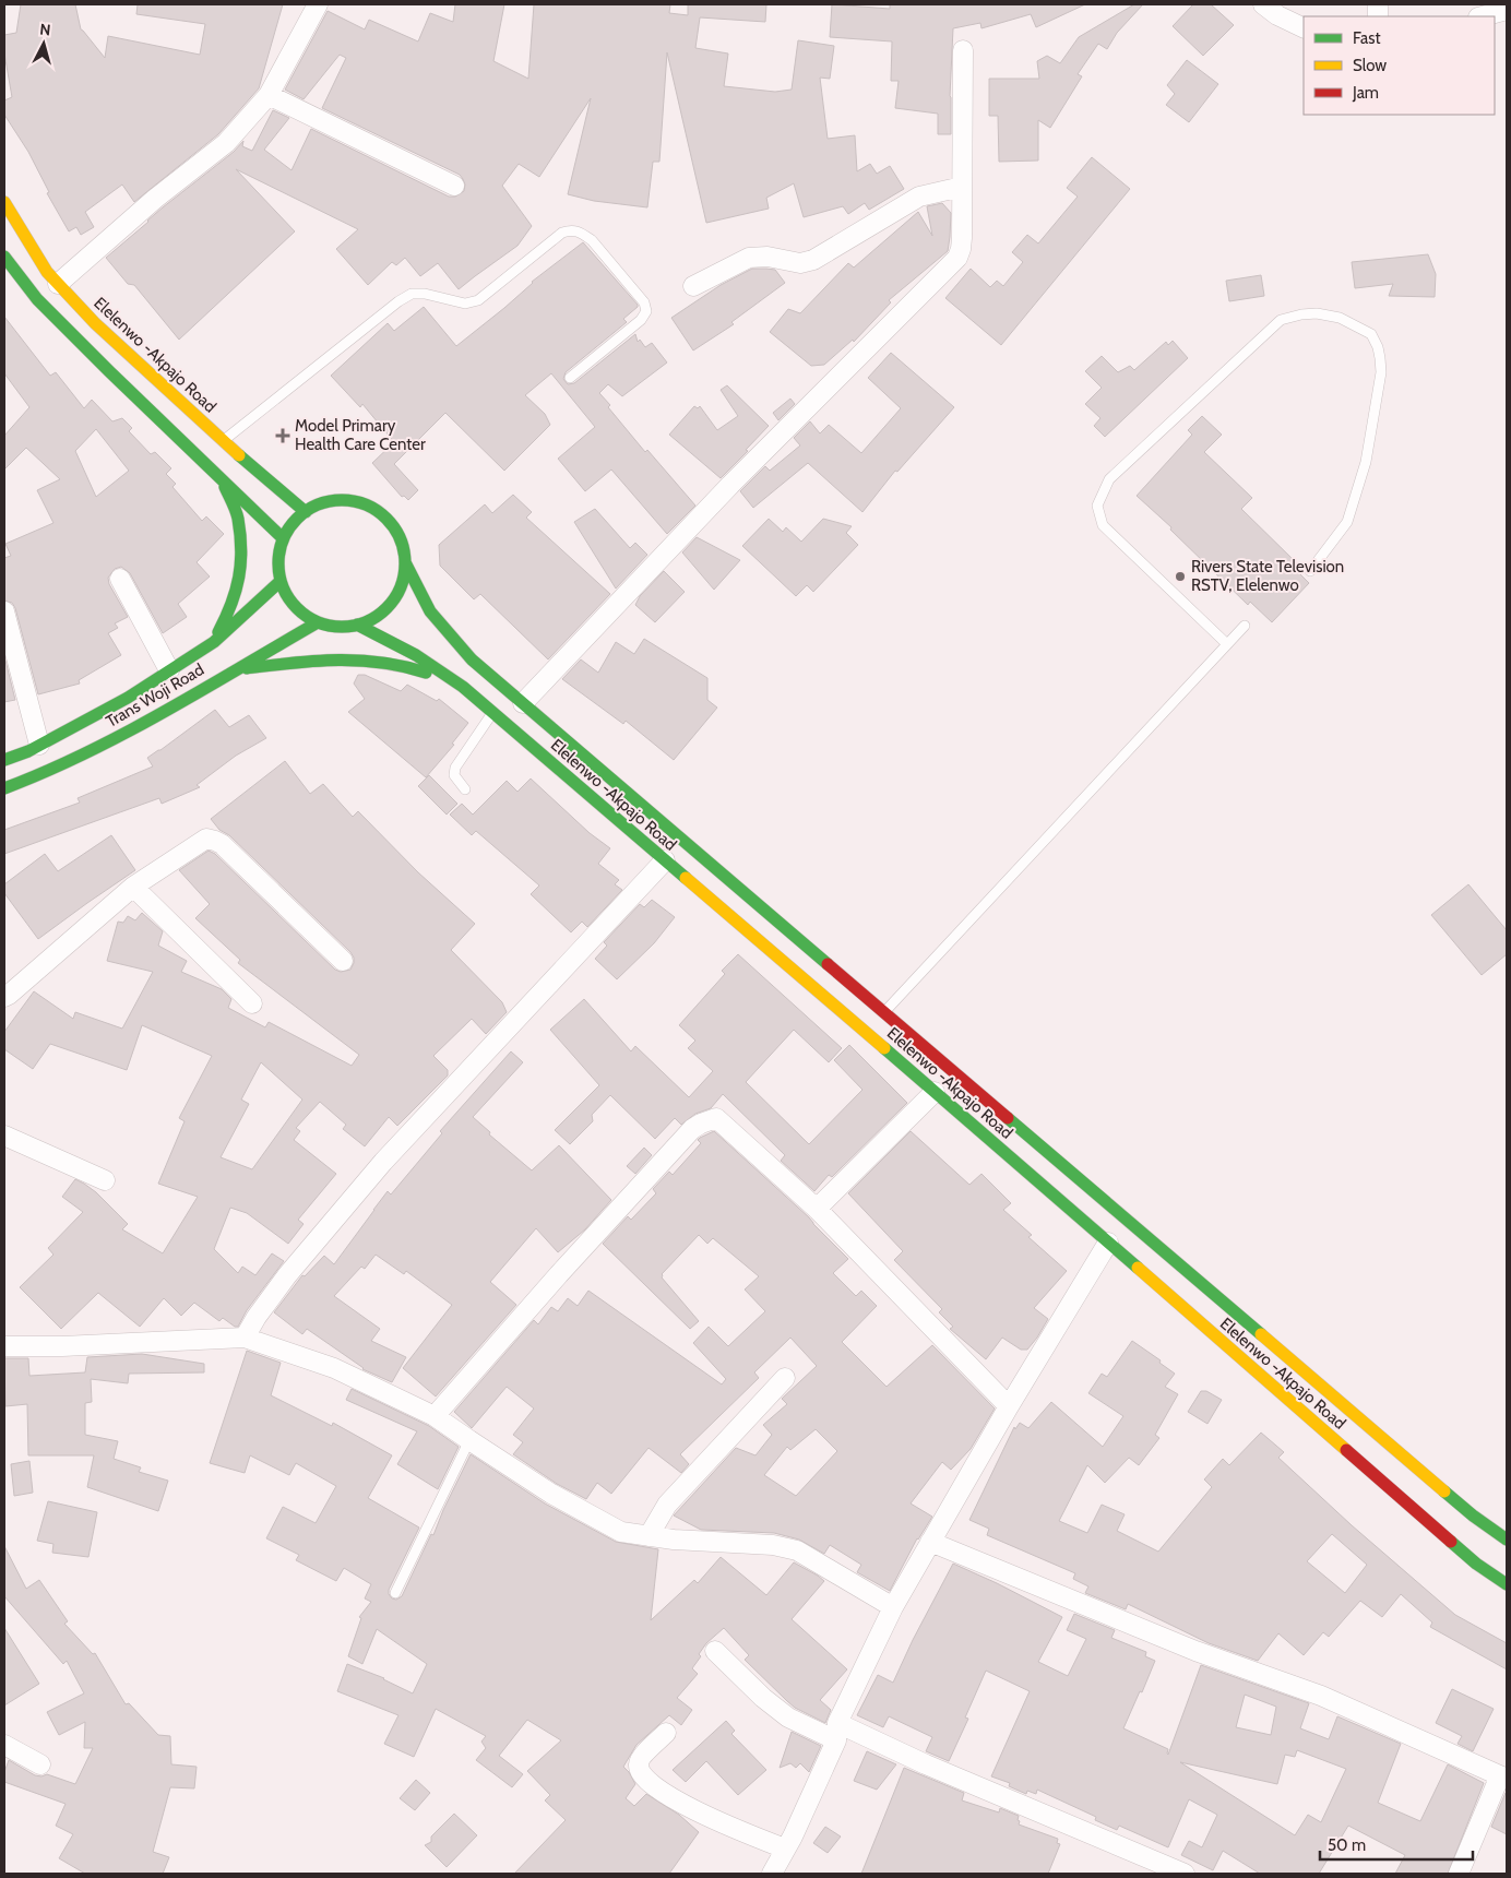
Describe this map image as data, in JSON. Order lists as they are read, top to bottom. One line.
{"streets":{"main road":["Elelenwo -Akpajo Road","Trans Woji Road"]},"crossings":[["Elelenwo -Akpajo Road","Trans Woji Road"]],"places":{"health":["Model Primary Health Care Center"],"other":["Rivers State Television RSTV, Elelenwo"]},"legend":["Fast","Slow","Jam"],"scale_bar":"50 m","north":"top"}
